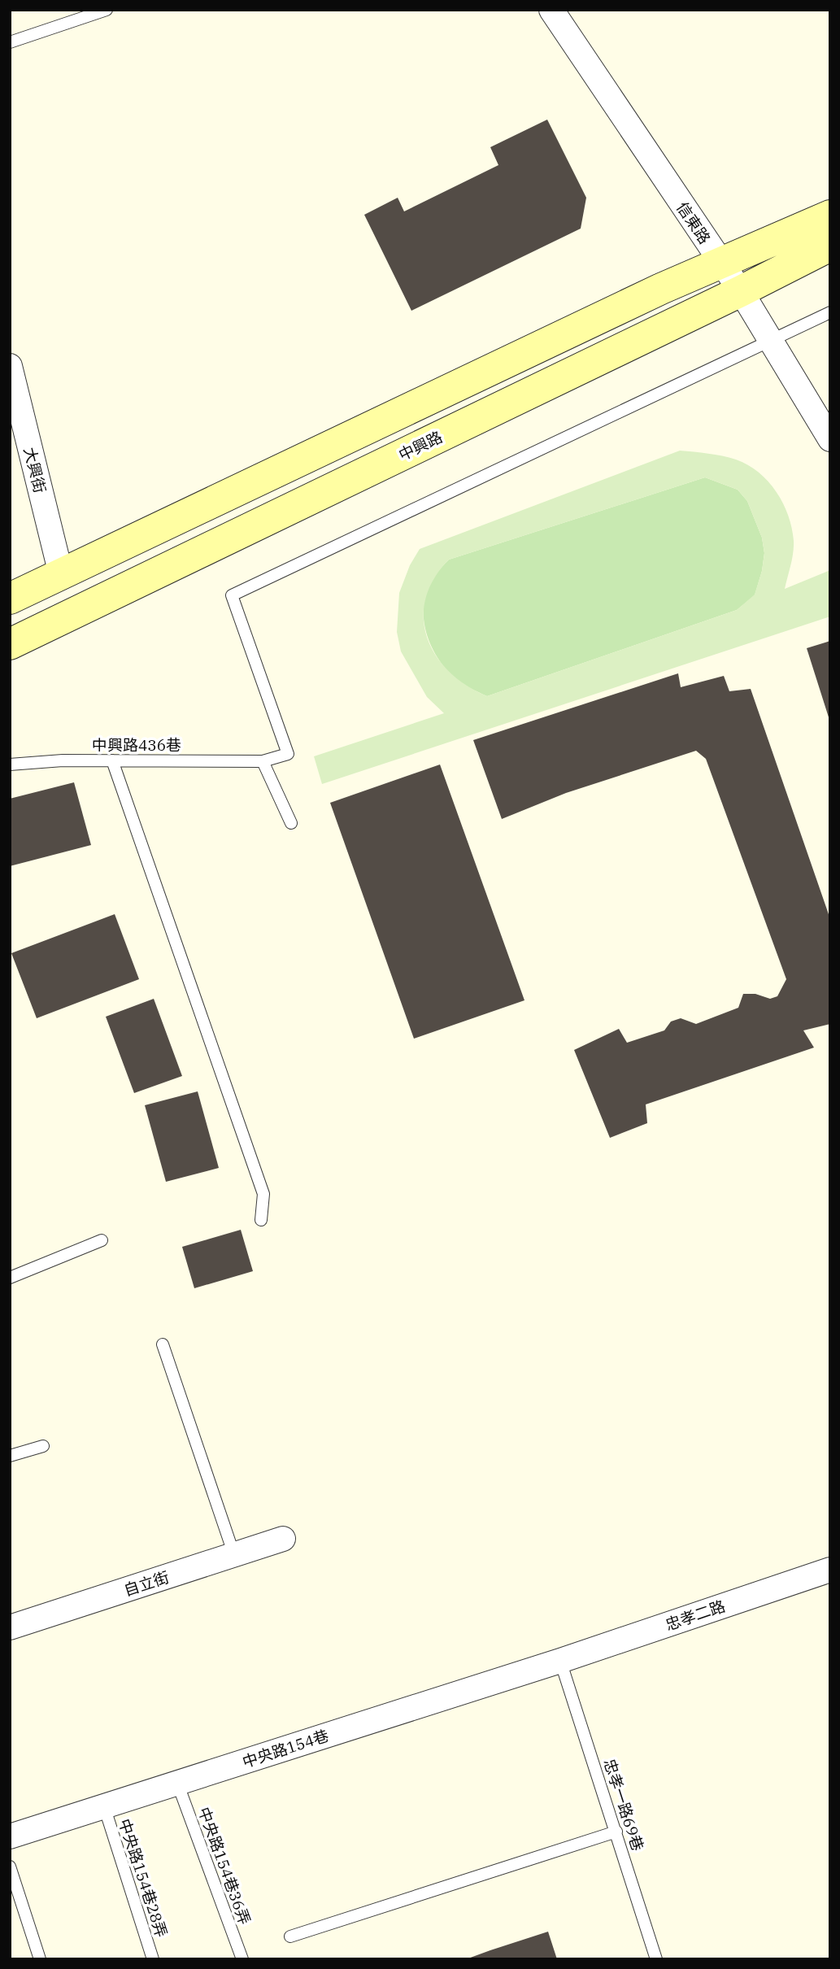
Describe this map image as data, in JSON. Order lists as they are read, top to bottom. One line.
{"streets":{"street":["信東路","中興路","大興街","自立街","忠孝二路","中央路154巷"],"lane":["中興路436巷","忠孝一路69巷","中央路154巷36弄","中央路154巷28弄"]},"crossings":[["信東路","中興路"],["忠孝二路","中央路154巷"],["忠孝二路","忠孝一路69巷"],["中央路154巷","忠孝一路69巷"],["中央路154巷","中央路154巷36弄"],["中央路154巷","中央路154巷28弄"]]}
